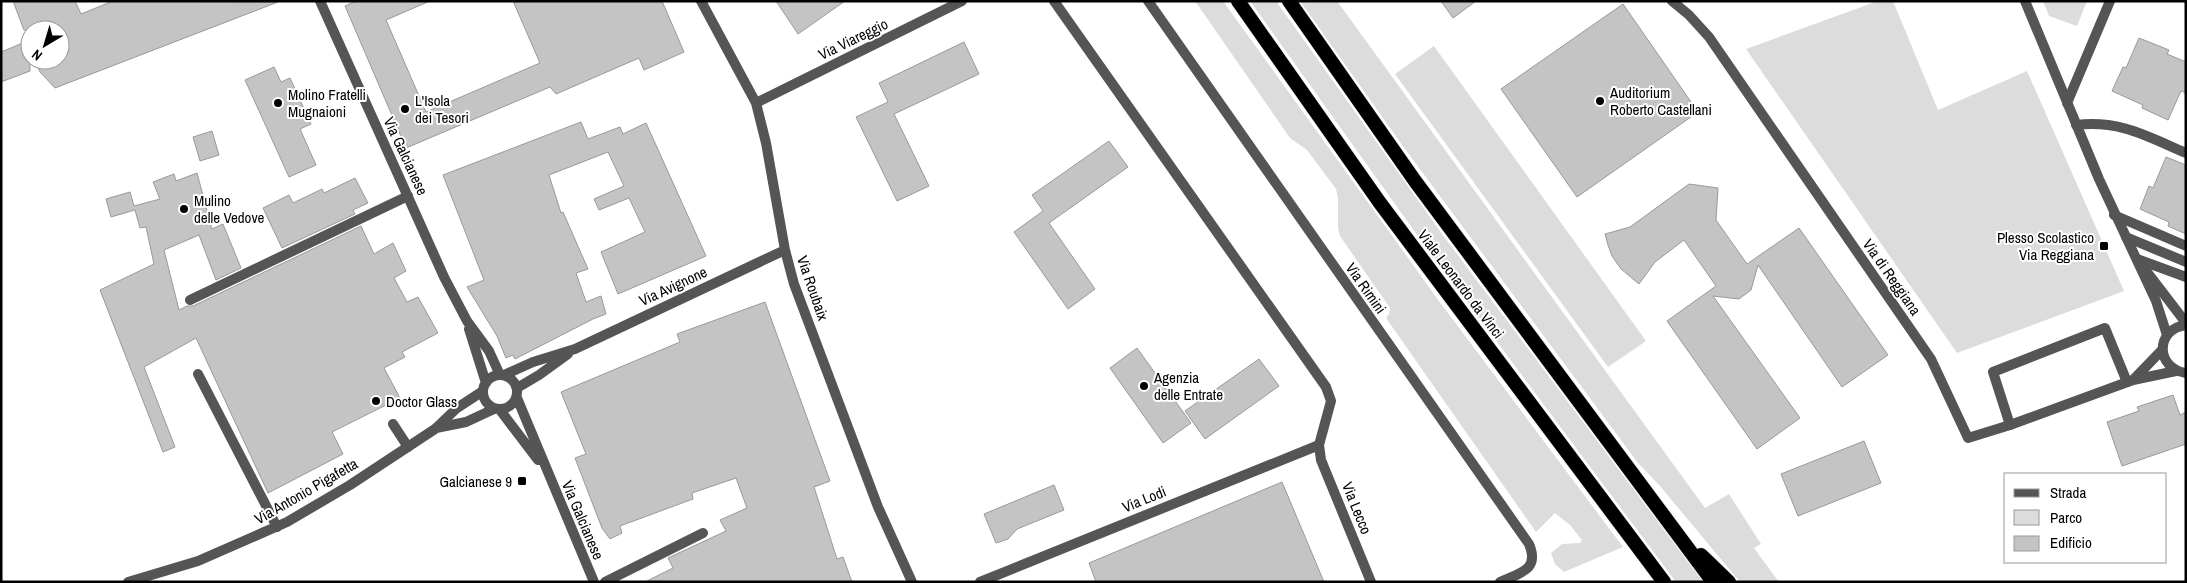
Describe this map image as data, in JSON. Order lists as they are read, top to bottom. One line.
{"streets":{"highway":["Viale Leonardo da Vinci"],"street":["Via Viareggio","Via Galcianese","Via di Reggiana","Via Avignone","Via Roubaix","Via Rimini","Via Antonio Pigafetta","Via Lodi","Via Lecco"]},"crossings":[["Via Viareggio","Via Roubaix"],["Via Galcianese","Via Avignone"],["Via Galcianese","Via Antonio Pigafetta"],["Via Avignone","Via Roubaix"],["Via Avignone","Via Antonio Pigafetta"],["Via Lodi","Via Lecco"]],"places":{"other":["Auditorium Roberto Castellani","Molino Fratelli Mugnaioni","L'Isola dei Tesori","Mulino delle Vedove","Agenzia delle Entrate","Doctor Glass"],"transit":["Plesso Scolastico Via Reggiana","Galcianese 9"]},"legend":["Strada","Parco","Edificio"],"north":"bottom left"}
